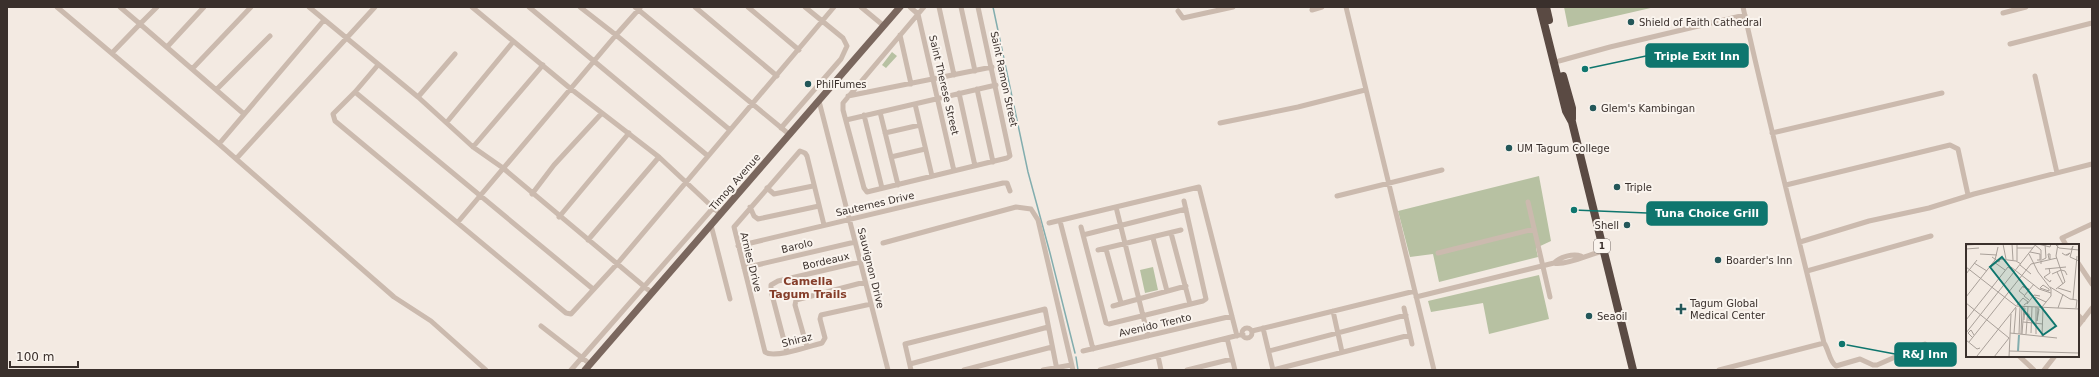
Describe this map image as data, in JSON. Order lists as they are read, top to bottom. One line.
{"streets":{"highway":["1"],"main road":["Timog Avenue"],"street":["Saint Ramon Street","Saint Therese Street","Sauternes Drive","Barolo","Bordeaux","Arnies Drive","Sauvignon Drive","Avenido Trento","Shiraz"]},"crossings":[["Timog Avenue","Sauvignon Drive"],["Sauternes Drive","Arnies Drive"],["Sauternes Drive","Sauvignon Drive"],["Barolo","Arnies Drive"],["Barolo","Sauvignon Drive"],["Bordeaux","Sauvignon Drive"],["Bordeaux","Shiraz"],["Arnies Drive","Shiraz"],["Sauvignon Drive","Shiraz"]],"districts":["Camella Tagum Trails"],"places":{"other":["Shield of Faith Cathedral","Triple Exit Inn","PhilFumes","Glem's Kambingan","UM Tagum College","Triple","Tuna Choice Grill","Shell","Boarder's Inn","Seaoil","R&J Inn"],"health":["Tagum Global Medical Center"]},"scale_bar":"100 m"}
